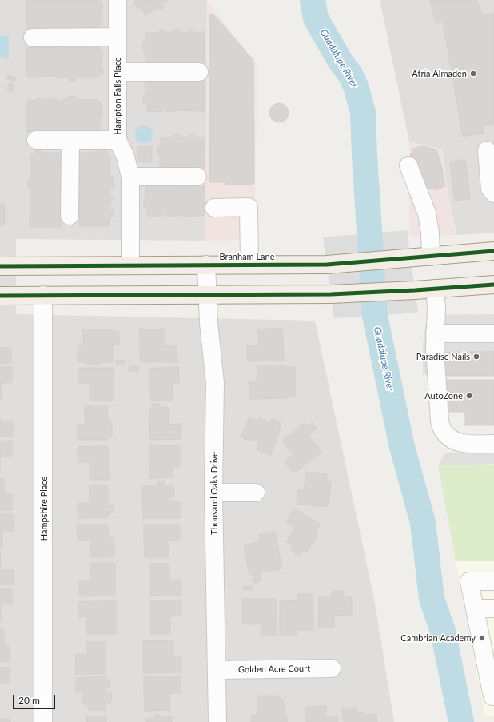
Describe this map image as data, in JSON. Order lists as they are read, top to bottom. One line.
{"streets":{"main road":["Branham Lane"],"street":["Hampton Falls Place","Thousand Oaks Drive","Hampshire Place","Golden Acre Court"]},"crossings":[["Hampton Falls Place","Branham Lane"],["Branham Lane","Thousand Oaks Drive"],["Thousand Oaks Drive","Golden Acre Court"]],"water":["Guadalupe River"],"places":["Atria Almaden","Paradise Nails","AutoZone","Cambrian Academy"],"scale_bar":"20 m"}
